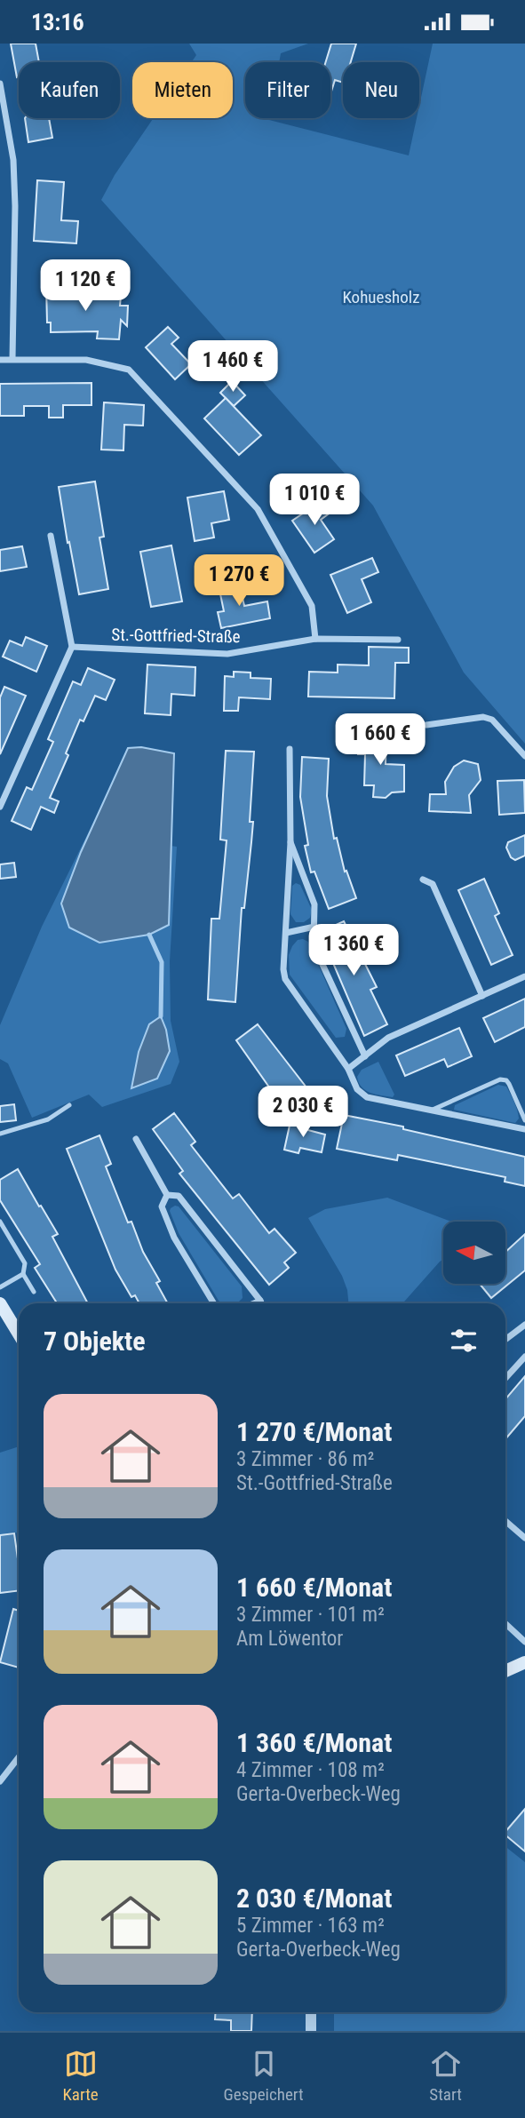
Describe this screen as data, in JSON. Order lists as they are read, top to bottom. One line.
{"streets":{"street":["St.-Gottfried-Straße"]},"parks":["Kohuesholz"],"north":"left","page":{"status":"13:16","chip":["Kaufen","Mieten","Filter","Neu"],"price":["1 120 €","1 460 €","1 010 €","1 270 €","1 660 €","1 360 €","2 030 €"],"heading":"7 Objekte","list":[{"name":"1 270 €/Monat","note":"3 Zimmer · 86 m² · St.-Gottfried-Straße"},{"name":"1 660 €/Monat","note":"3 Zimmer · 101 m² · Am Löwentor"},{"name":"1 360 €/Monat","note":"4 Zimmer · 108 m² · Gerta-Overbeck-Weg"},{"name":"2 030 €/Monat","note":"5 Zimmer · 163 m² · Gerta-Overbeck-Weg"}],"tabs":["Karte","Gespeichert","Start"]}}
